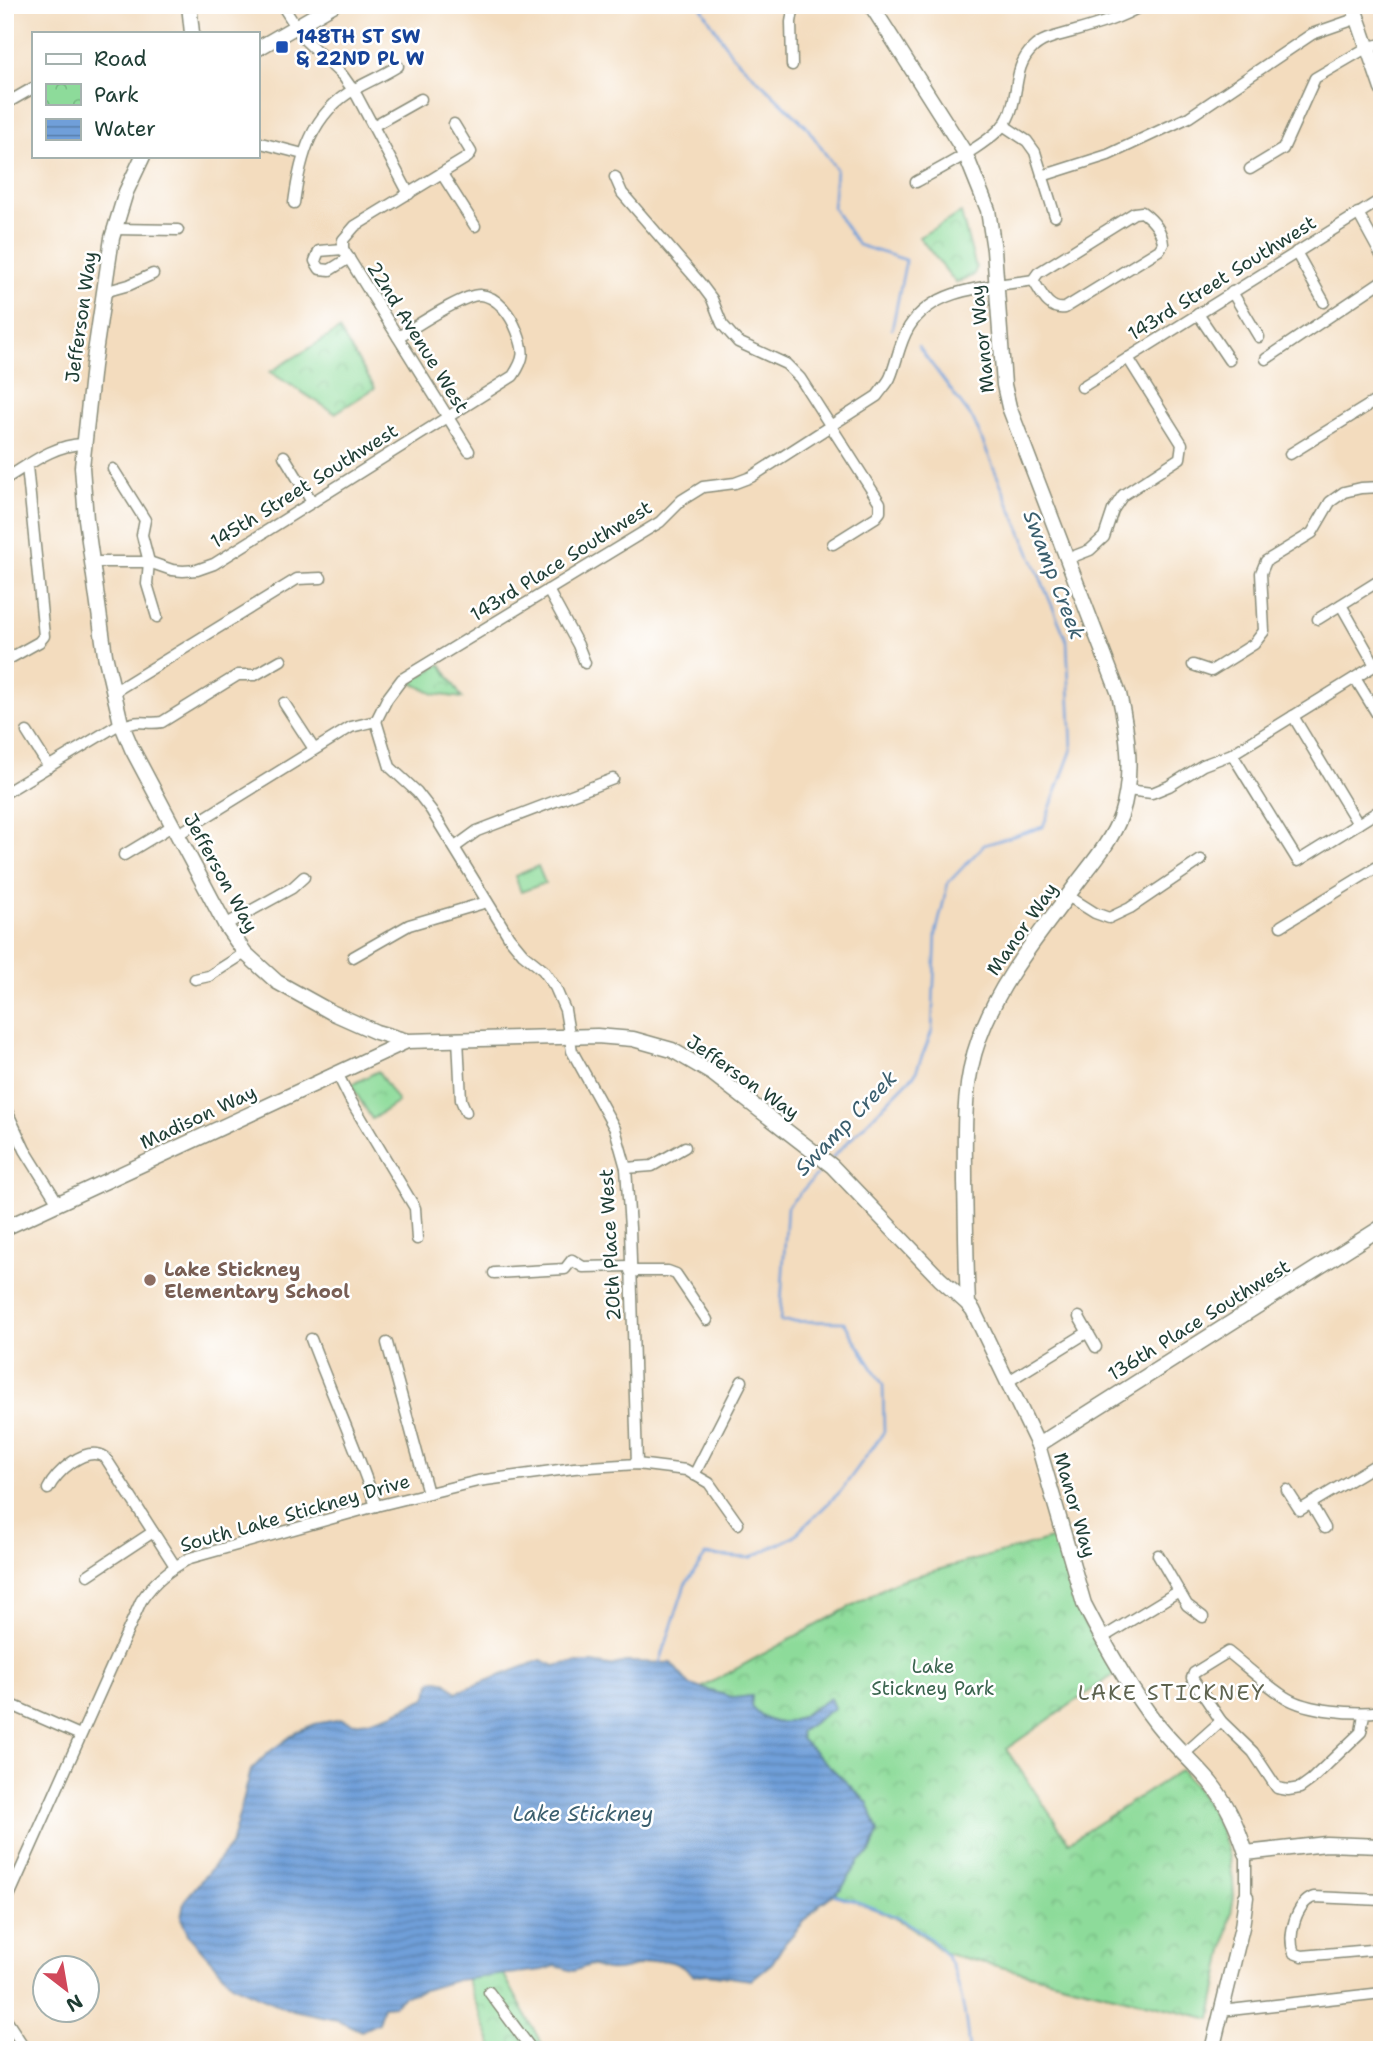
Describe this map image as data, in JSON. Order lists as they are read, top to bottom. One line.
{"streets":{"street":["143rd Street Southwest","Jefferson Way","22nd Avenue West","Manor Way","145th Street Southwest","143rd Place Southwest","Madison Way","20th Place West","136th Place Southwest","South Lake Stickney Drive"]},"crossings":[["Jefferson Way","Manor Way"],["Jefferson Way","145th Street Southwest"],["Jefferson Way","Madison Way"],["Jefferson Way","20th Place West"],["22nd Avenue West","145th Street Southwest"],["Manor Way","143rd Place Southwest"],["Manor Way","136th Place Southwest"],["143rd Place Southwest","20th Place West"],["20th Place West","South Lake Stickney Drive"]],"districts":["LAKE STICKNEY"],"water":["Swamp Creek","Lake Stickney"],"parks":["Lake Stickney Park"],"places":{"transit":["148TH ST SW & 22ND PL W"],"other":["Lake Stickney Elementary School"]},"legend":["Road","Park","Water"],"north":"bottom right"}
